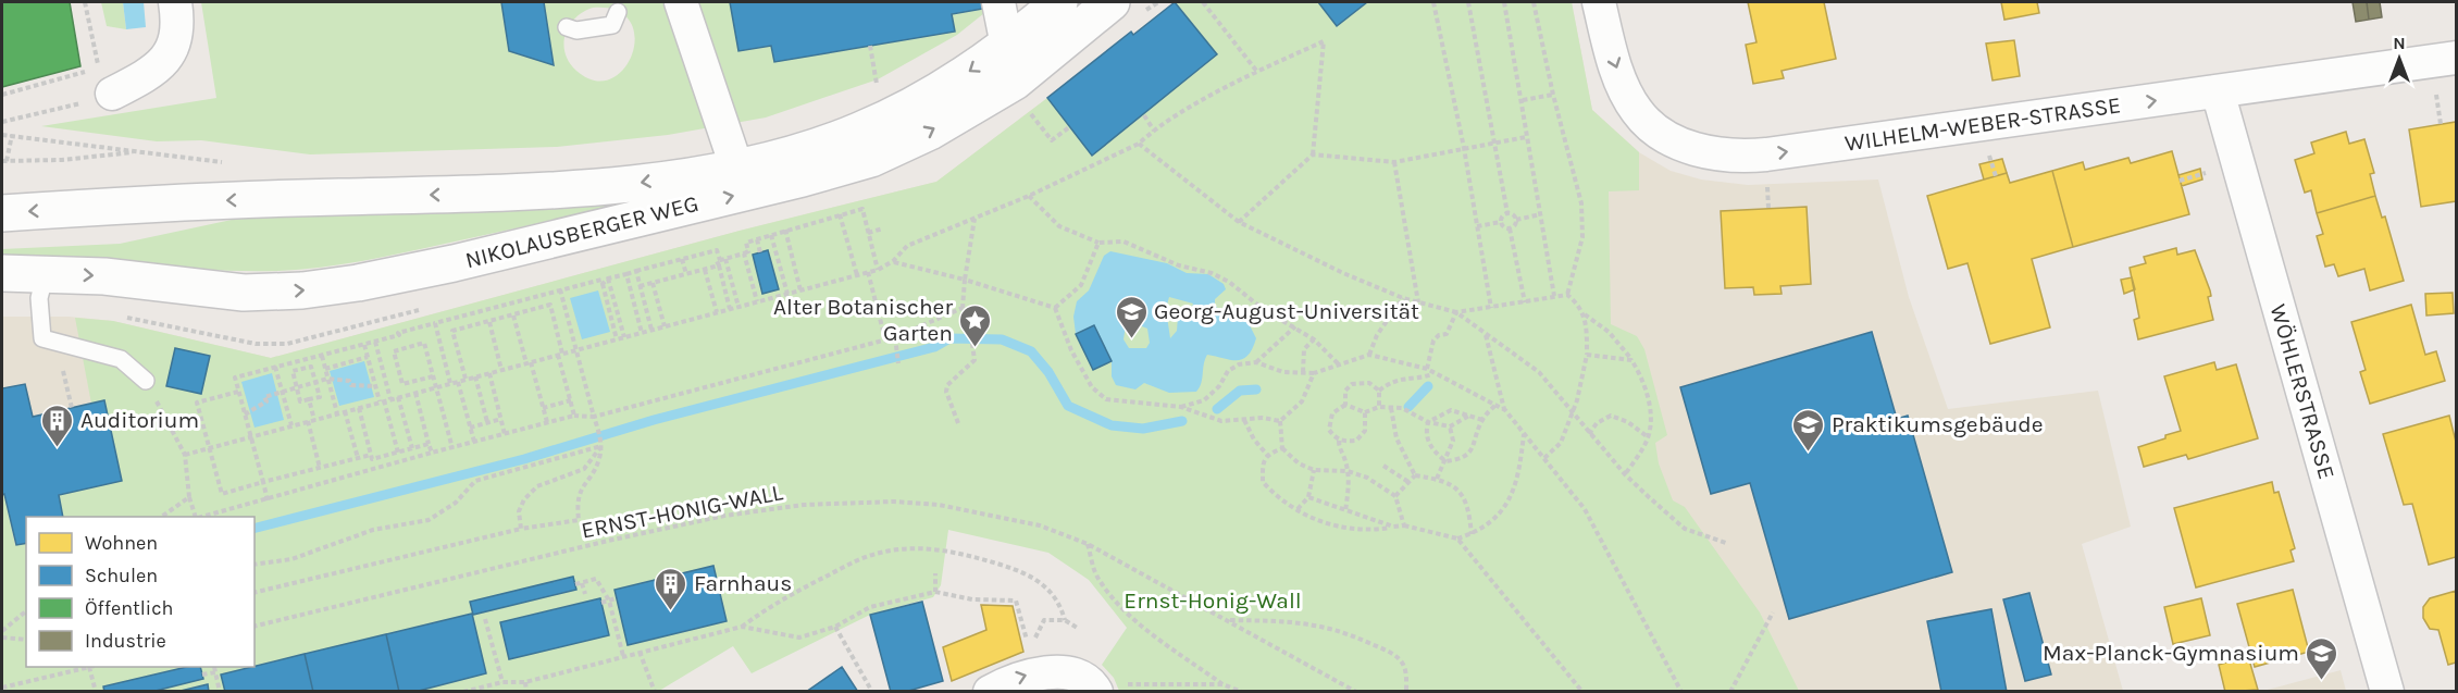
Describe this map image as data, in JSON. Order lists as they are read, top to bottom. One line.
{"streets":{"street":["WILHELM-WEBER-STRASSE","NIKOLAUSBERGER WEG","WÖHLERSTRASSE"],"path":["ERNST-HONIG-WALL"]},"crossings":[["WILHELM-WEBER-STRASSE","WÖHLERSTRASSE"]],"one_way":["WILHELM-WEBER-STRASSE"],"parks":["Ernst-Honig-Wall"],"places":{"school or university":["Georg-August-Universität","Praktikumsgebäude","Max-Planck-Gymnasium"],"place":["Alter Botanischer Garten"],"building":["Auditorium","Farnhaus"]},"legend":["Wohnen","Schulen","Öffentlich","Industrie"],"north":"top"}
